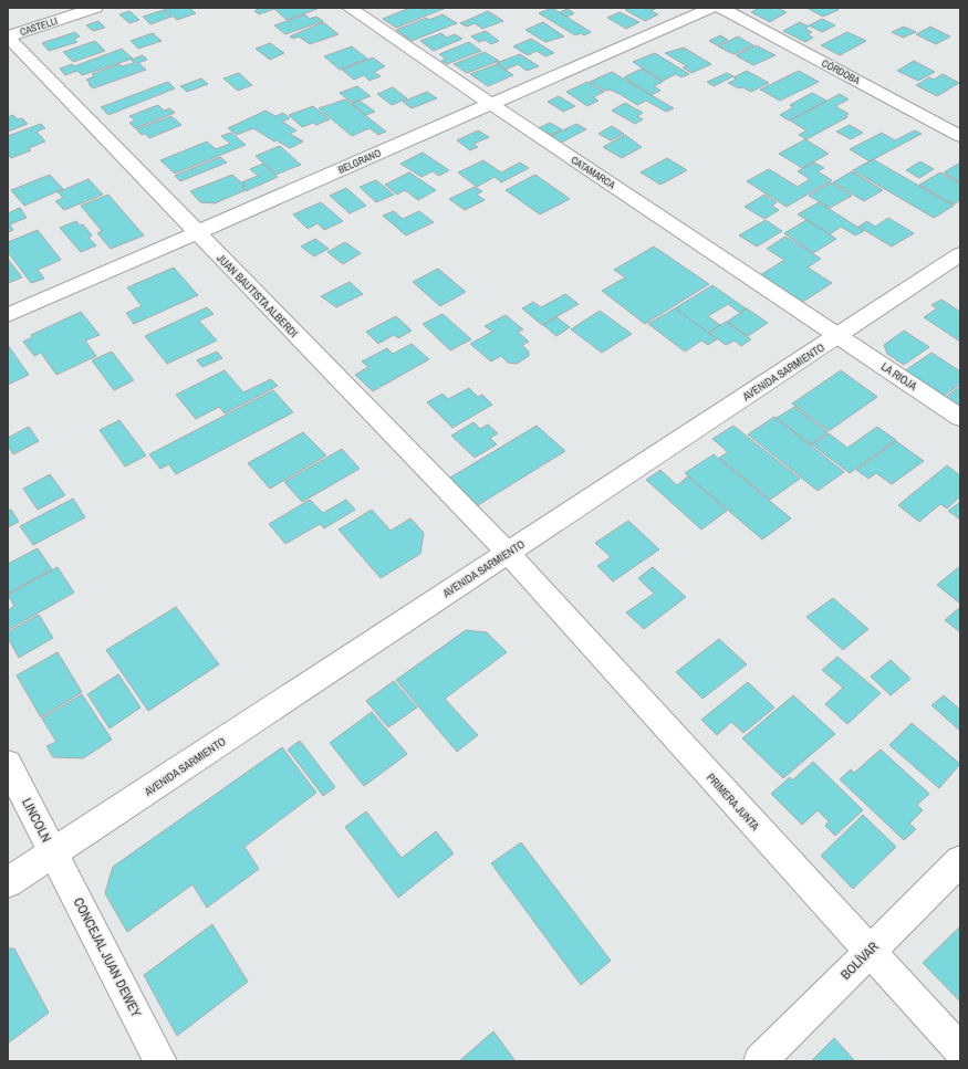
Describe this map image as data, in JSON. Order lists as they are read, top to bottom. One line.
{"streets":{"street":["CASTELLI","CÓRDOBA","BELGRANO","CATAMARCA","JUAN BAUTISTA ALBERDI","AVENIDA SARMIENTO","LA RIOJA","PRIMERA JUNTA","LINCOLN","CONCEJAL JUAN DEWEY","BOLÍVAR"]},"crossings":[["CASTELLI","JUAN BAUTISTA ALBERDI"],["BELGRANO","CATAMARCA"],["BELGRANO","JUAN BAUTISTA ALBERDI"],["CATAMARCA","AVENIDA SARMIENTO"],["CATAMARCA","LA RIOJA"],["JUAN BAUTISTA ALBERDI","AVENIDA SARMIENTO"],["JUAN BAUTISTA ALBERDI","PRIMERA JUNTA"],["AVENIDA SARMIENTO","LA RIOJA"],["AVENIDA SARMIENTO","PRIMERA JUNTA"],["AVENIDA SARMIENTO","LINCOLN"],["AVENIDA SARMIENTO","CONCEJAL JUAN DEWEY"],["PRIMERA JUNTA","BOLÍVAR"],["LINCOLN","CONCEJAL JUAN DEWEY"]]}
